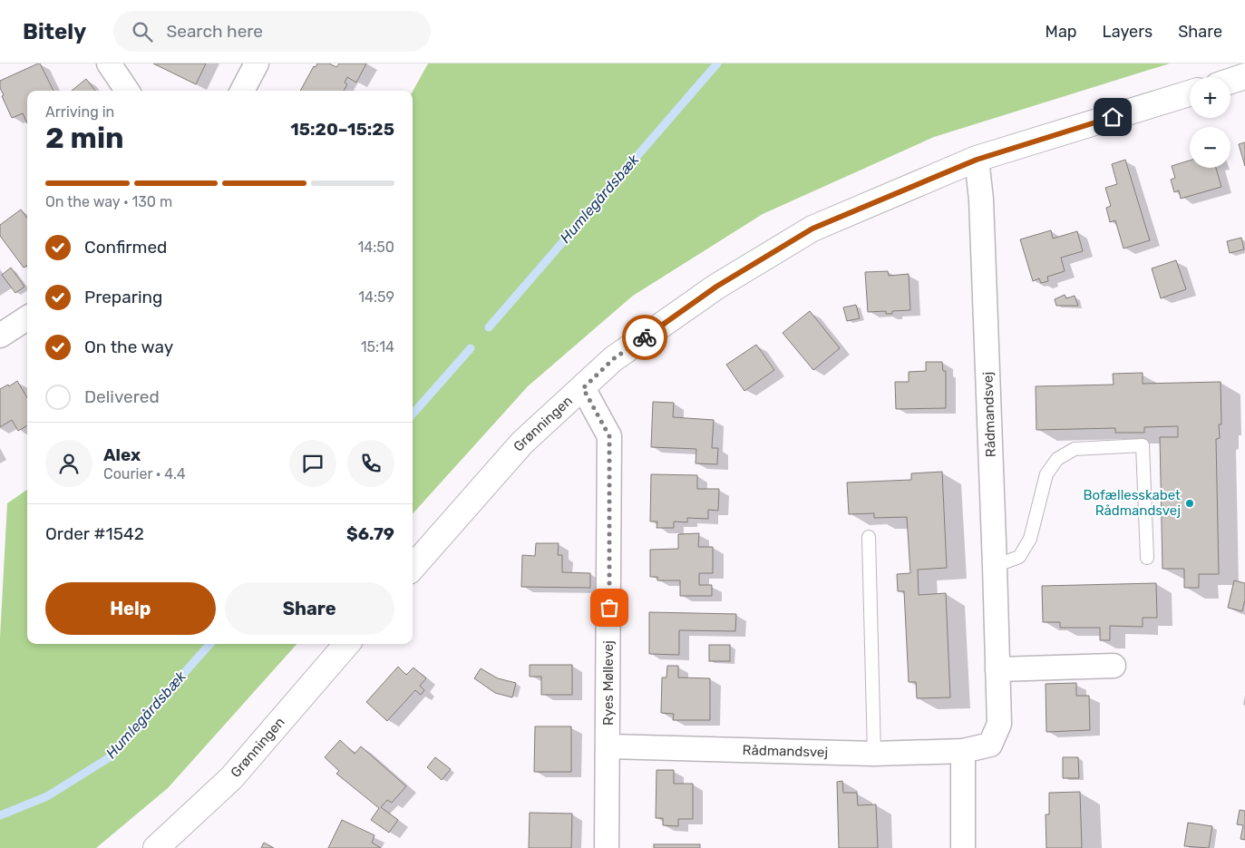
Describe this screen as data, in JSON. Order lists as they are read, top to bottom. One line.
{"streets":{"street":["Rådmandsvej","Grønningen","Ryes Møllevej"]},"crossings":[["Rådmandsvej","Grønningen"],["Rådmandsvej","Ryes Møllevej"],["Grønningen","Ryes Møllevej"]],"water":["Humlegårdsbæk"],"places":["Bofællesskabet Rådmandsvej"],"page":{"header":"Bitely","search":"Search here","nav":["Map","Layers","Share"],"map_buttons":["+","−"],"heading":["2 min","Arriving in","15:20–15:25"],"panel":["Alex","Courier · 4.4","Order #1542","$6.79"],"bar":"On the way · 130 m","list":[["Confirmed","14:50"],["Preparing","14:59"],["On the way","15:14"],"Delivered"],"buttons":["Help","Share"]}}
